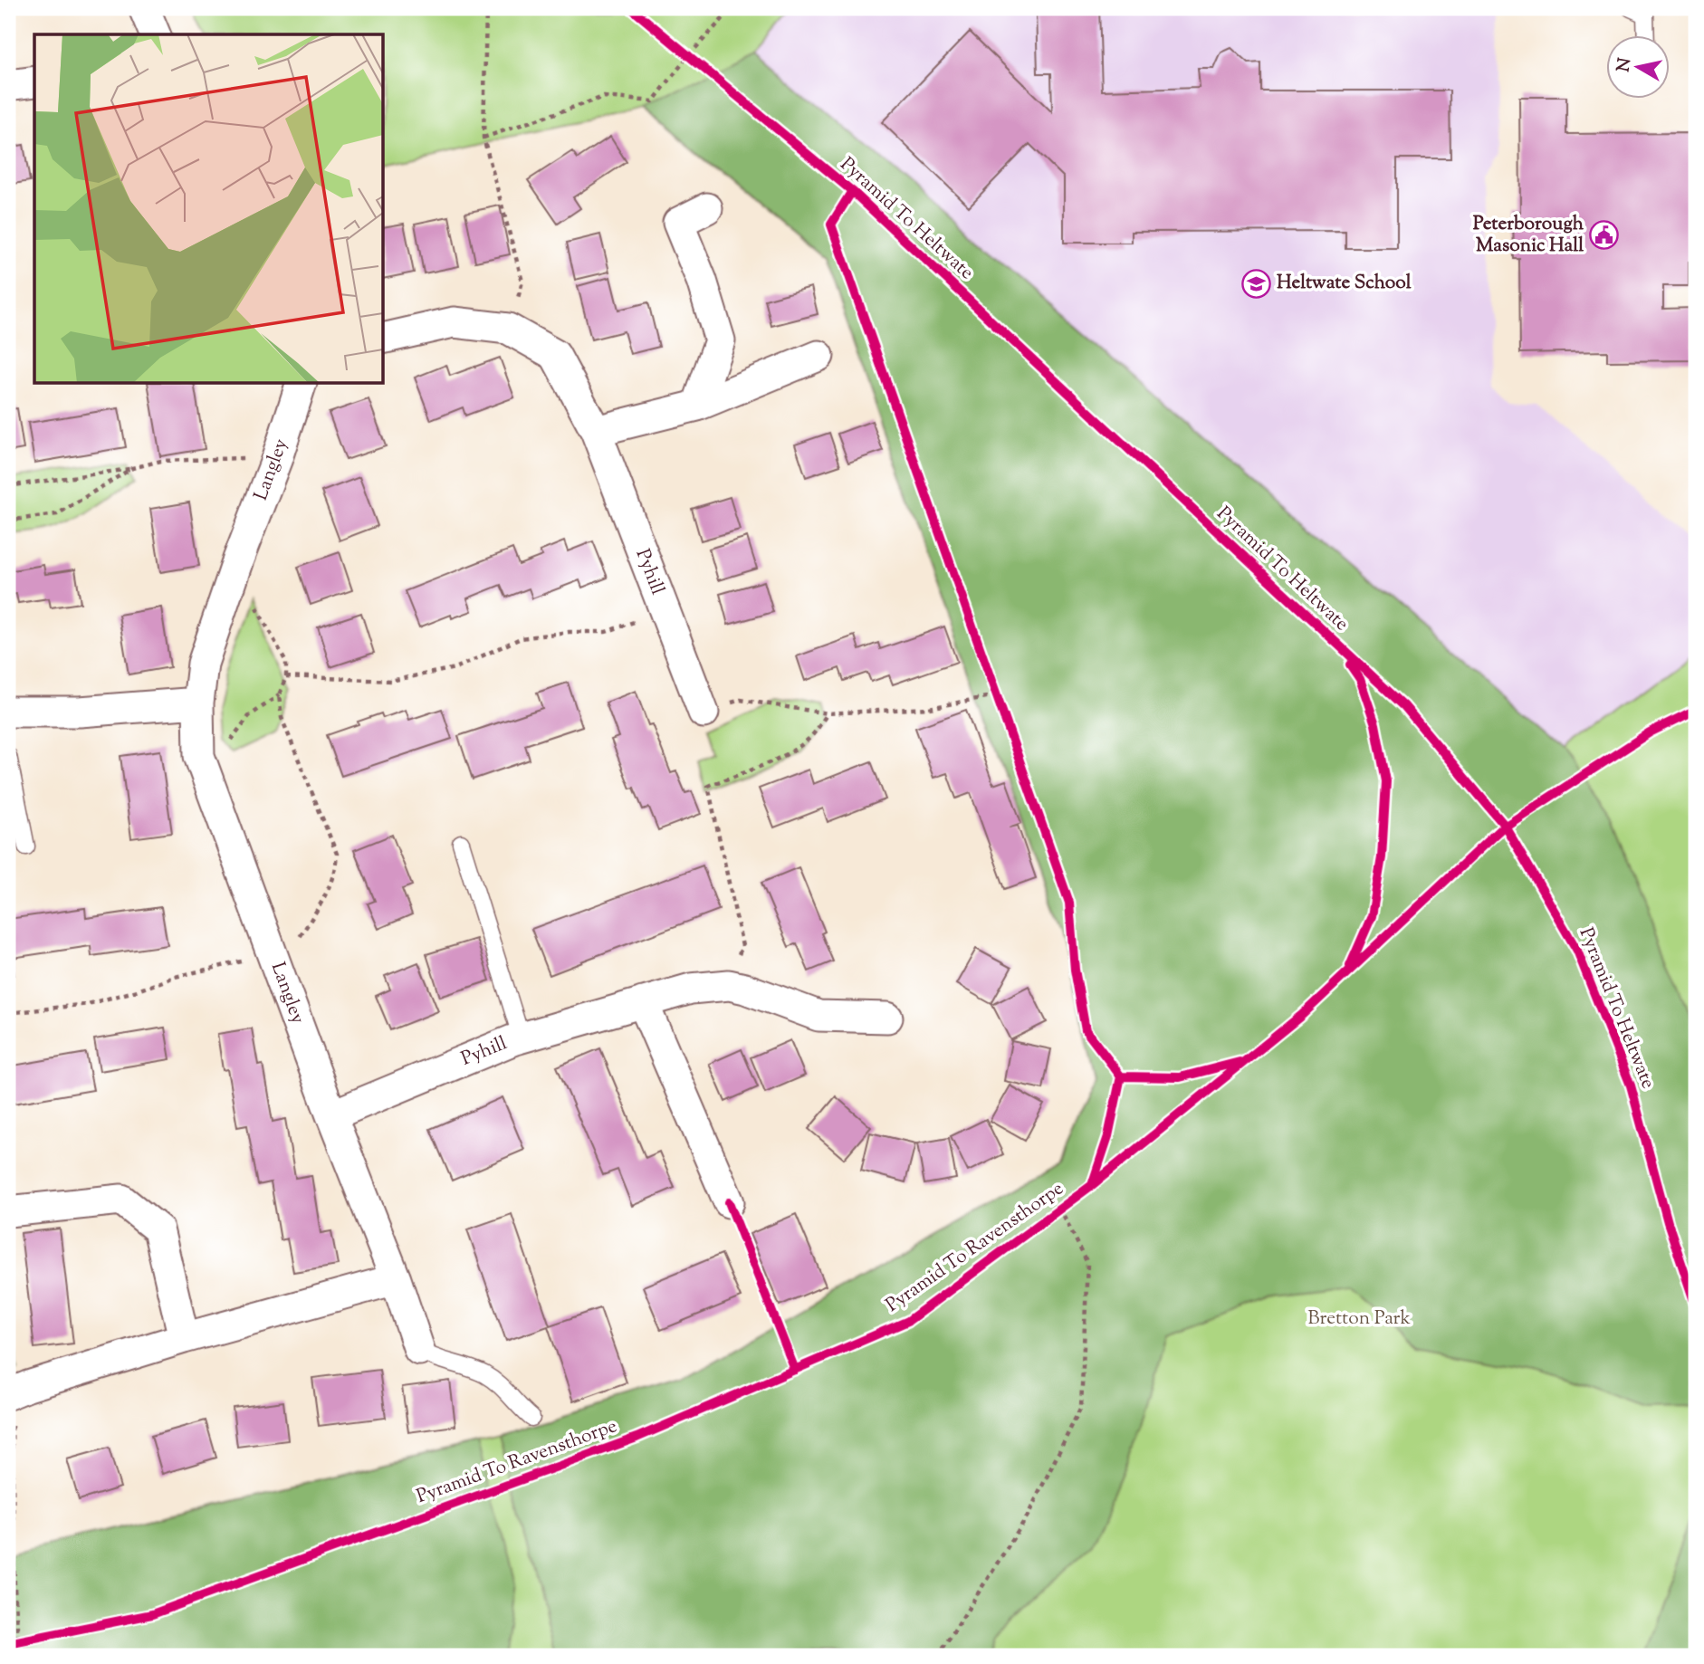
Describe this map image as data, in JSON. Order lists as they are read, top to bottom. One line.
{"streets":{"street":["Langley","Pyhill"],"cycle path":["Pyramid To Heltwate","Pyramid To Ravensthorpe"]},"crossings":[["Langley","Pyhill"]],"parks":["Bretton Park"],"places":{"public building":["Peterborough Masonic Hall"],"school or university":["Heltwate School"]},"north":"left"}
